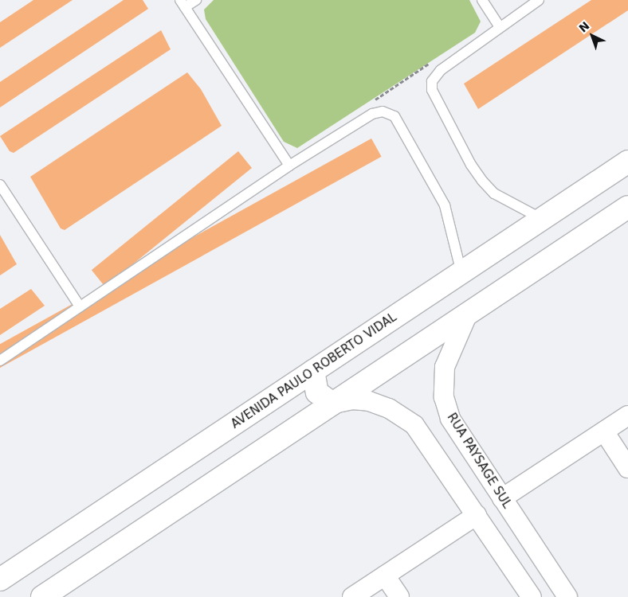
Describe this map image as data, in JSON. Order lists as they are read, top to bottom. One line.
{"streets":{"street":["AVENIDA PAULO ROBERTO VIDAL","RUA PAYSAGE SUL"]},"north":"top left"}
